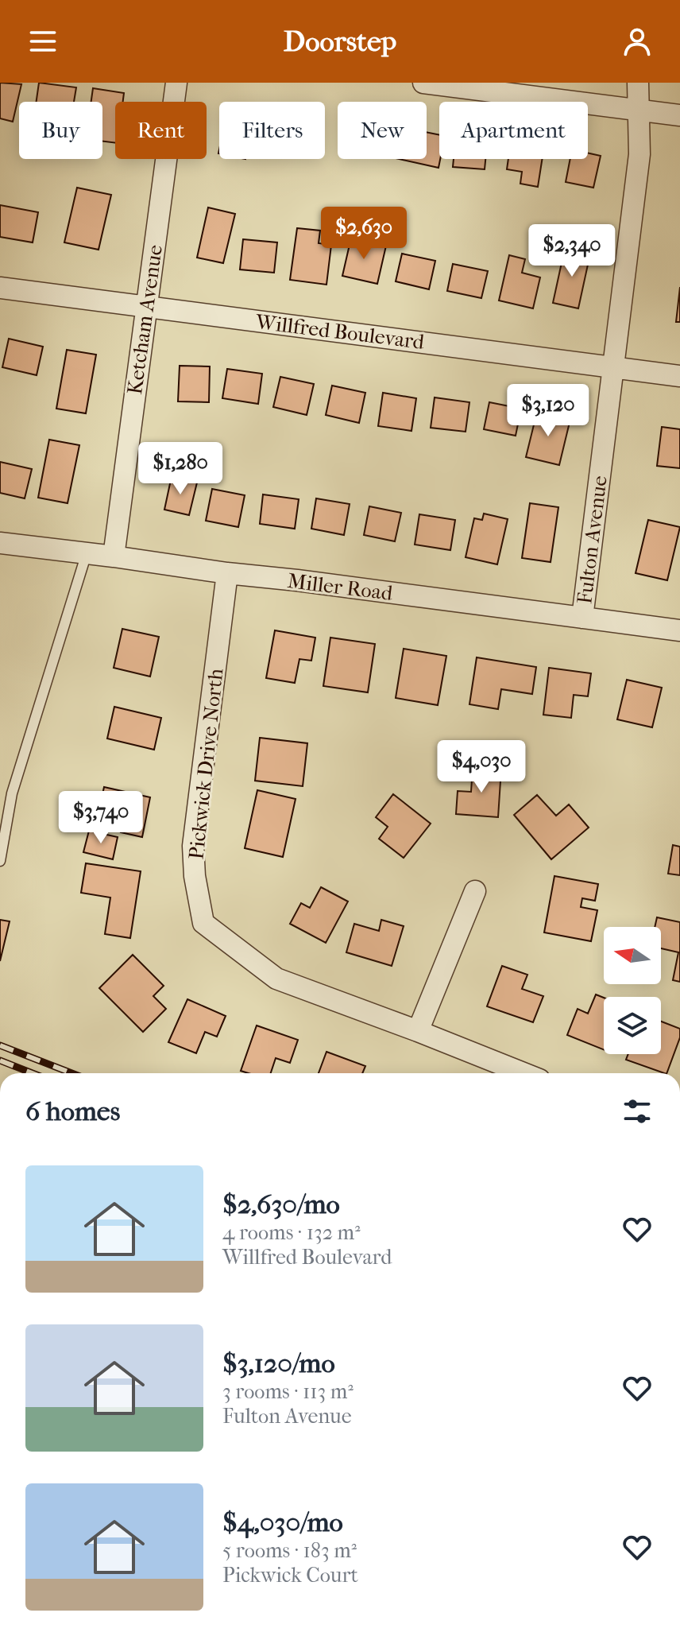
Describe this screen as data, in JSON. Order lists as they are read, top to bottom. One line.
{"streets":{"street":["Ketcham Avenue","Willfred Boulevard","Fulton Avenue","Miller Road","Pickwick Drive North"]},"crossings":[["Ketcham Avenue","Willfred Boulevard"],["Ketcham Avenue","Miller Road"],["Willfred Boulevard","Fulton Avenue"],["Fulton Avenue","Miller Road"],["Miller Road","Pickwick Drive North"]],"north":"left","page":{"header":"Doorstep","chip":["Buy","Rent","Filters","New","Apartment"],"price":["$2,630","$2,340","$3,120","$1,280","$4,030","$3,740"],"heading":"6 homes","list":[{"name":"$2,630/mo","note":"4 rooms · 132 m² · Willfred Boulevard"},{"name":"$3,120/mo","note":"3 rooms · 113 m² · Fulton Avenue"},{"name":"$4,030/mo","note":"5 rooms · 183 m² · Pickwick Court"}]}}
